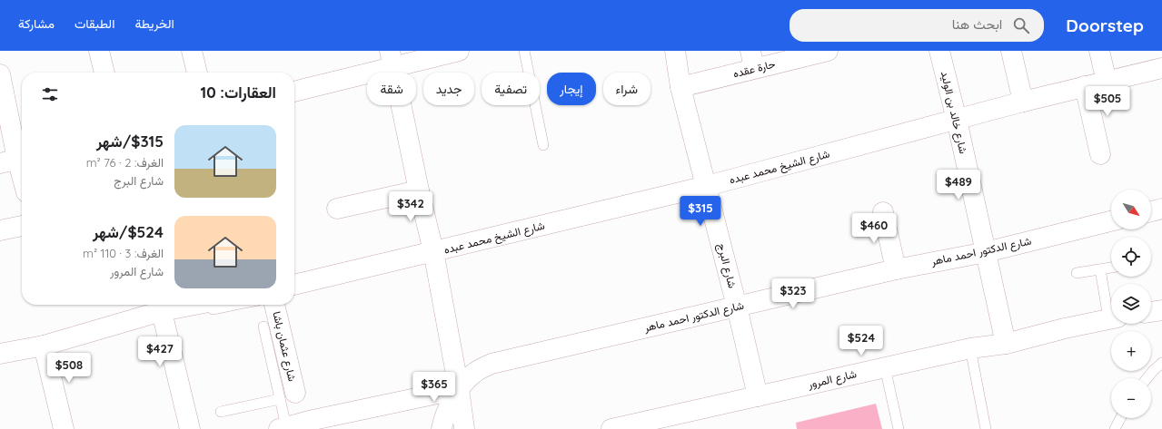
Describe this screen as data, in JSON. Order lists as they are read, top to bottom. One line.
{"streets":{"street":["حارة عقده","شارع خالد بن الوليد","شارع الشيخ محمد عبده","شارع الدكتور احمد ماهر","شارع البرج","شارع عثمان باشا","شارع المرور"]},"crossings":[["حارة عقده","شارع البرج"],["شارع خالد بن الوليد","شارع الشيخ محمد عبده"],["شارع خالد بن الوليد","شارع الدكتور احمد ماهر"],["شارع خالد بن الوليد","شارع المرور"],["شارع الشيخ محمد عبده","شارع البرج"],["شارع الدكتور احمد ماهر","شارع البرج"],["شارع البرج","شارع المرور"]],"north":"bottom right","page":{"header":"Doorstep","search":"ابحث هنا","nav":["الخريطة","الطبقات","مشاركة"],"chip":["شراء","إيجار","تصفية","جديد","شقة"],"heading":"العقارات: 10","price":["$505","$489","$342","$315","$460","$323","$524","$427","$508","$365"],"list":[{"name":"$315/شهر","note":"الغرف: 2 · 76 m² · شارع البرج"},{"name":"$524/شهر","note":"الغرف: 3 · 110 m² · شارع المرور"}],"map_buttons":["+","−"]}}
